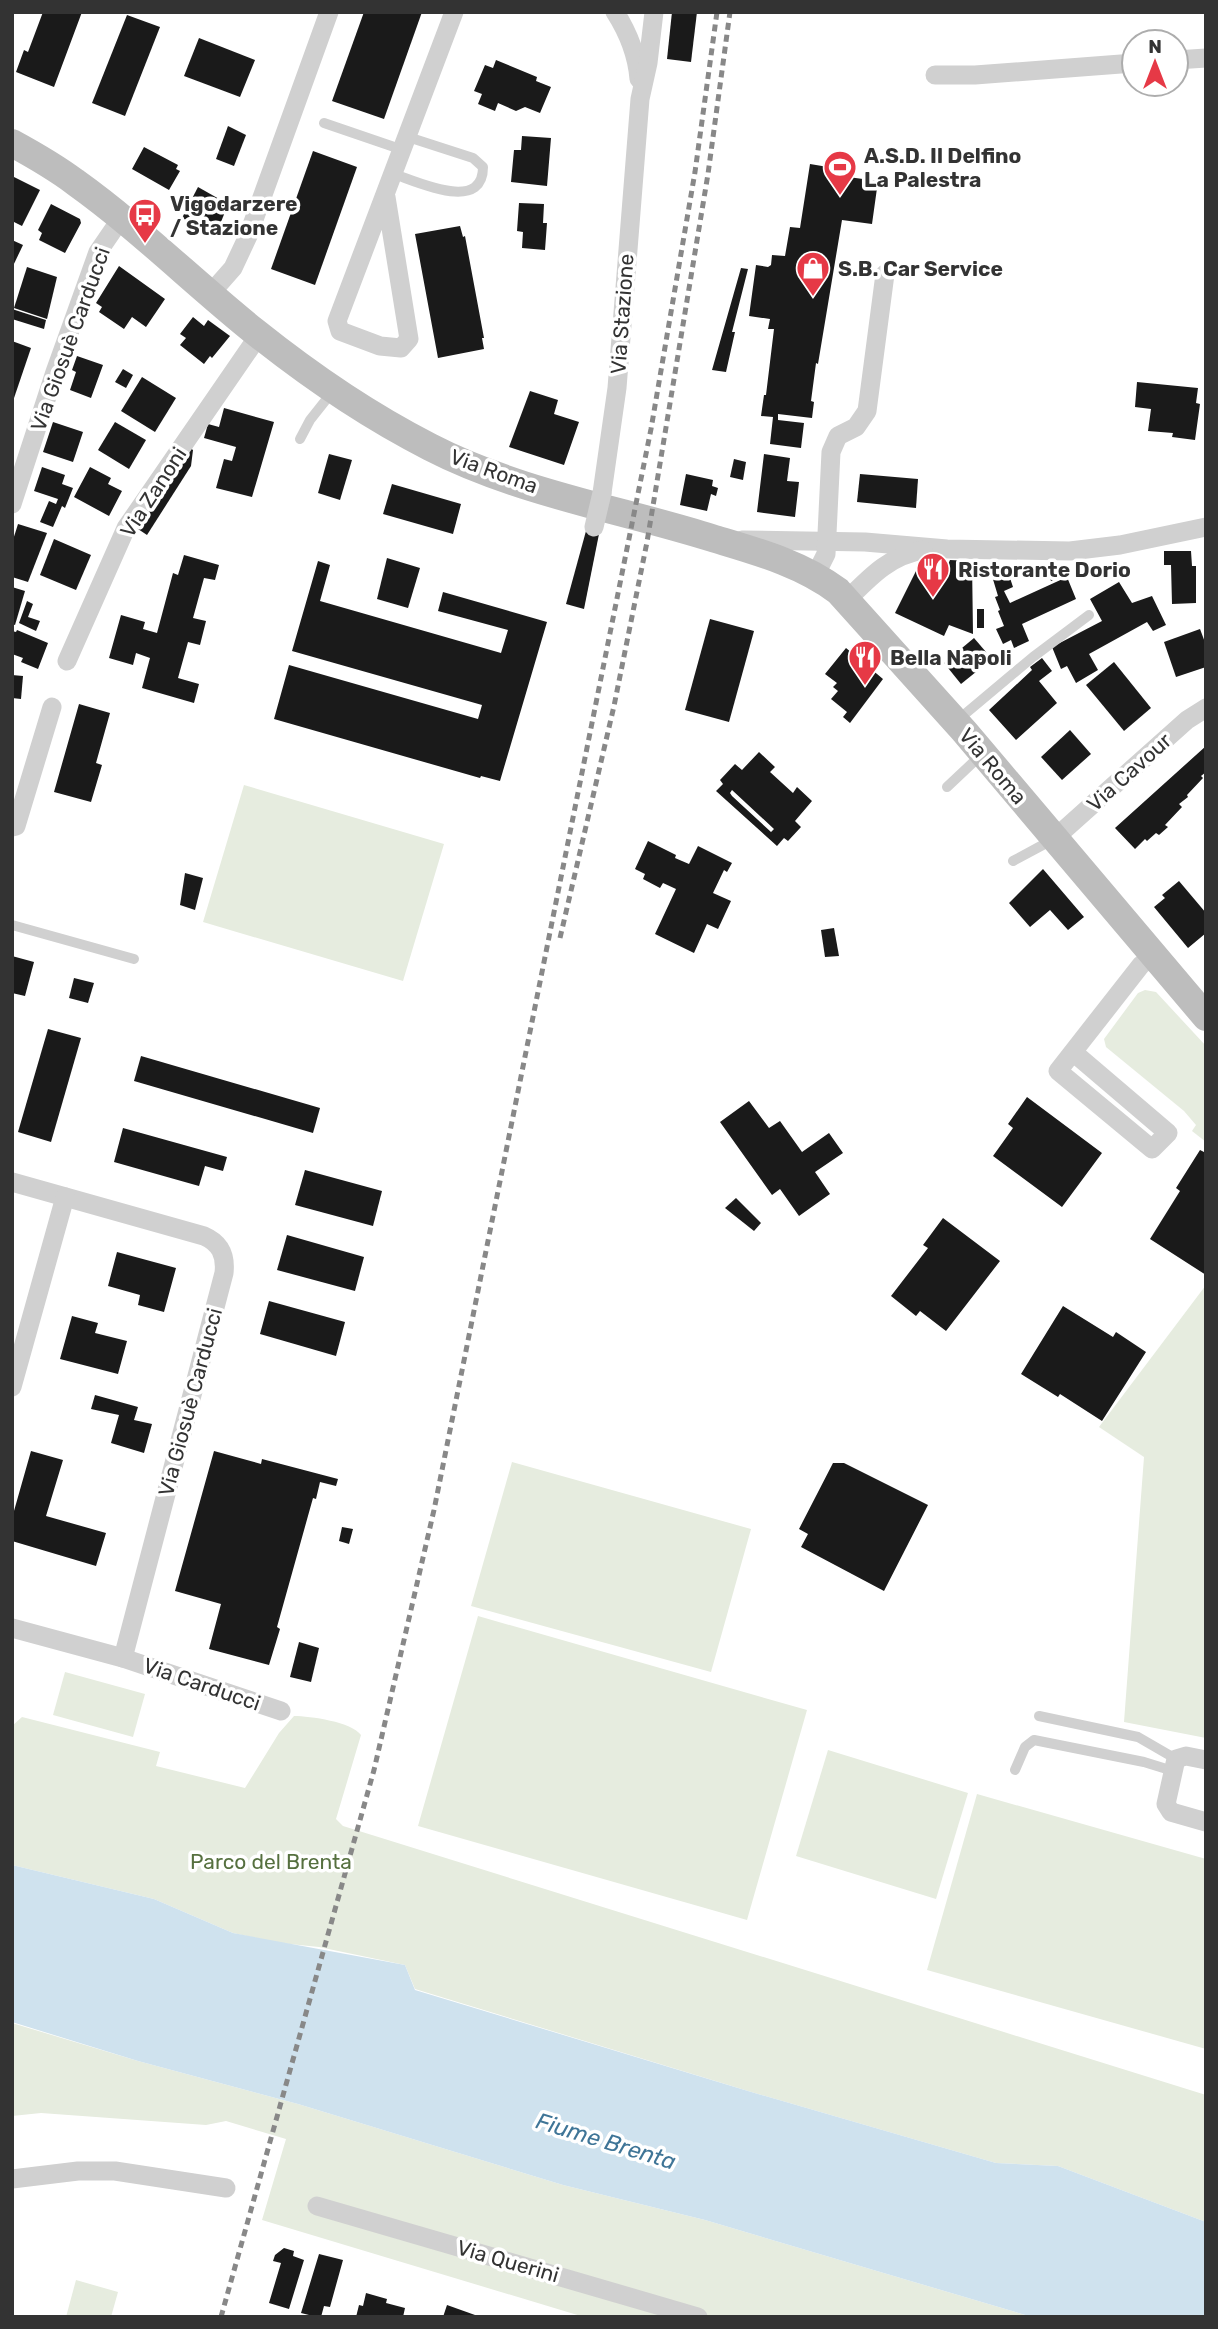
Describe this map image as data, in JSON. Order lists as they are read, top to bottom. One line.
{"streets":{"main road":["Via Roma"],"street":["Via Stazione","Via Giosuè Carducci","Via Zanoni","Via Cavour","Via Carducci","Via Querini"]},"crossings":[["Via Giosuè Carducci","Via Roma"],["Via Giosuè Carducci","Via Carducci"],["Via Roma","Via Zanoni"],["Via Roma","Via Cavour"]],"water":["Fiume Brenta"],"parks":["Parco del Brenta"],"places":{"sports":["A.S.D. Il Delfino La Palestra"],"bus stop":["Vigodarzere / Stazione"],"shop":["S.B. Car Service"],"restaurant":["Ristorante Dorio","Bella Napoli"]},"north":"top"}
